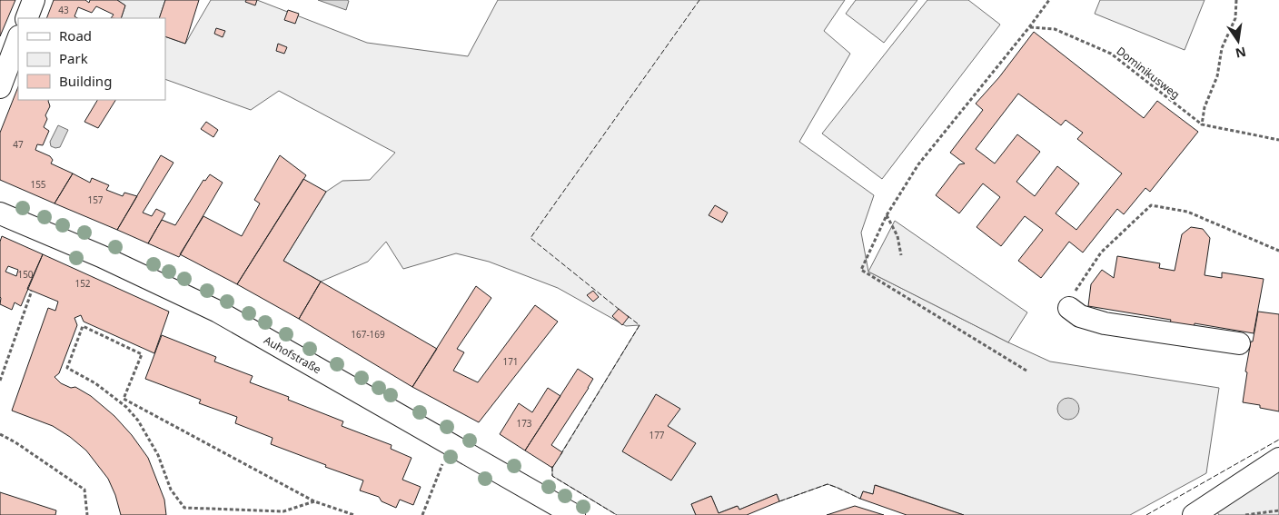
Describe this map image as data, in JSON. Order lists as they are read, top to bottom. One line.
{"streets":{"street":["Auhofstraße"],"path":["Dominikusweg"]},"house_numbers":["43","47","155","157","150","152","167-169","171","173","177"],"legend":["Road","Park","Building"],"north":"bottom"}
